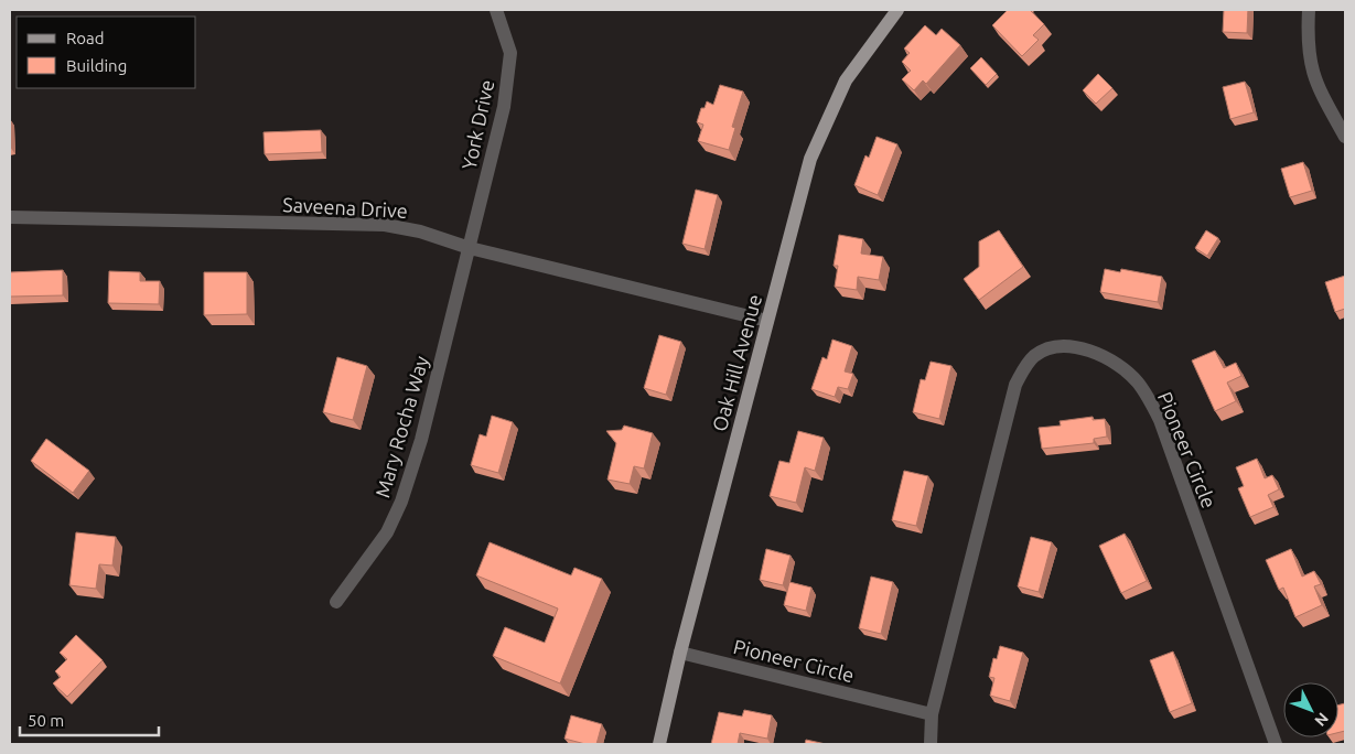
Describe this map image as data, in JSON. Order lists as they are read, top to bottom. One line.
{"streets":{"main road":["Oak Hill Avenue"],"street":["York Drive","Saveena Drive","Mary Rocha Way","Pioneer Circle"]},"crossings":[["York Drive","Saveena Drive"],["York Drive","Mary Rocha Way"],["Saveena Drive","Oak Hill Avenue"],["Saveena Drive","Mary Rocha Way"],["Oak Hill Avenue","Pioneer Circle"]],"legend":["Road","Building"],"scale_bar":"50 m","north":"bottom right"}
